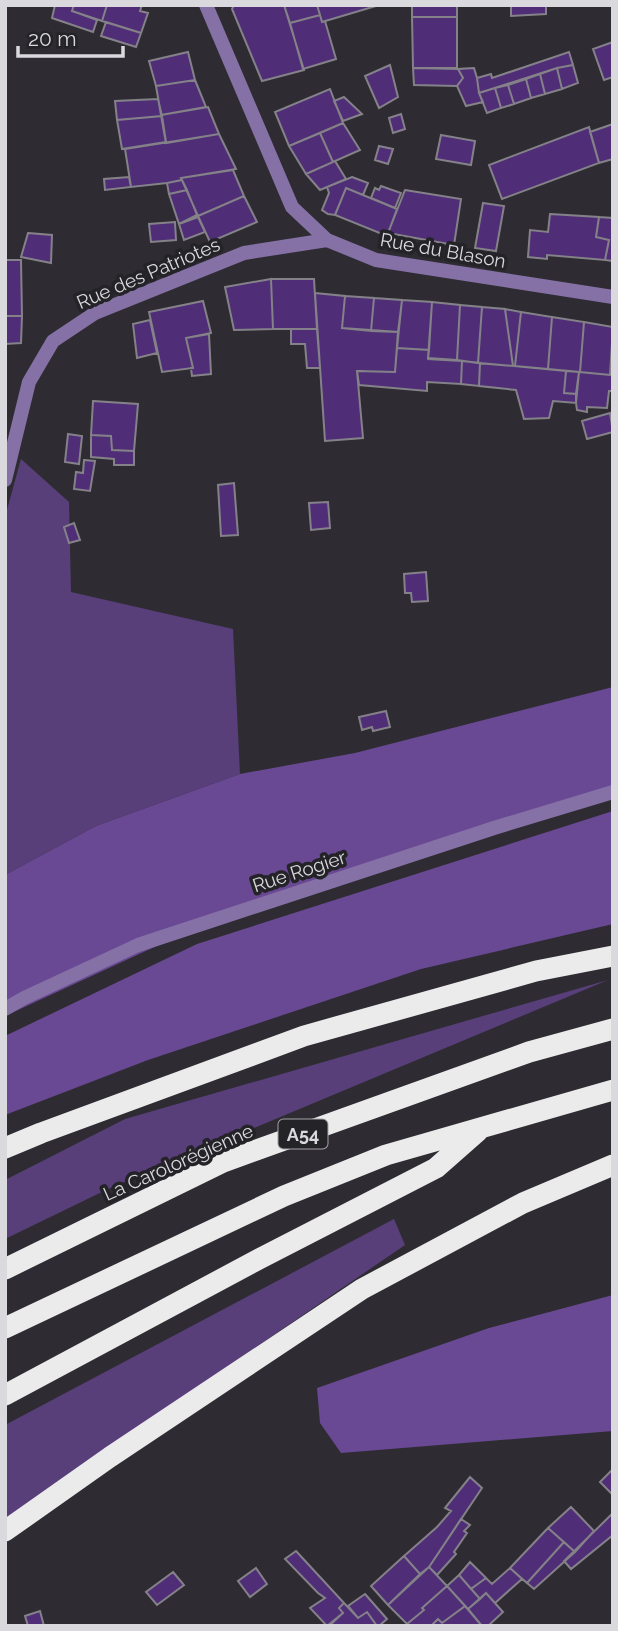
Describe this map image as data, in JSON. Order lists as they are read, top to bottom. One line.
{"streets":{"highway":["A54","La Carolorégienne"],"street":["Rue du Blason","Rue des Patriotes","Rue Rogier"]},"crossings":[["Rue du Blason","Rue des Patriotes"]],"scale_bar":"20 m"}
